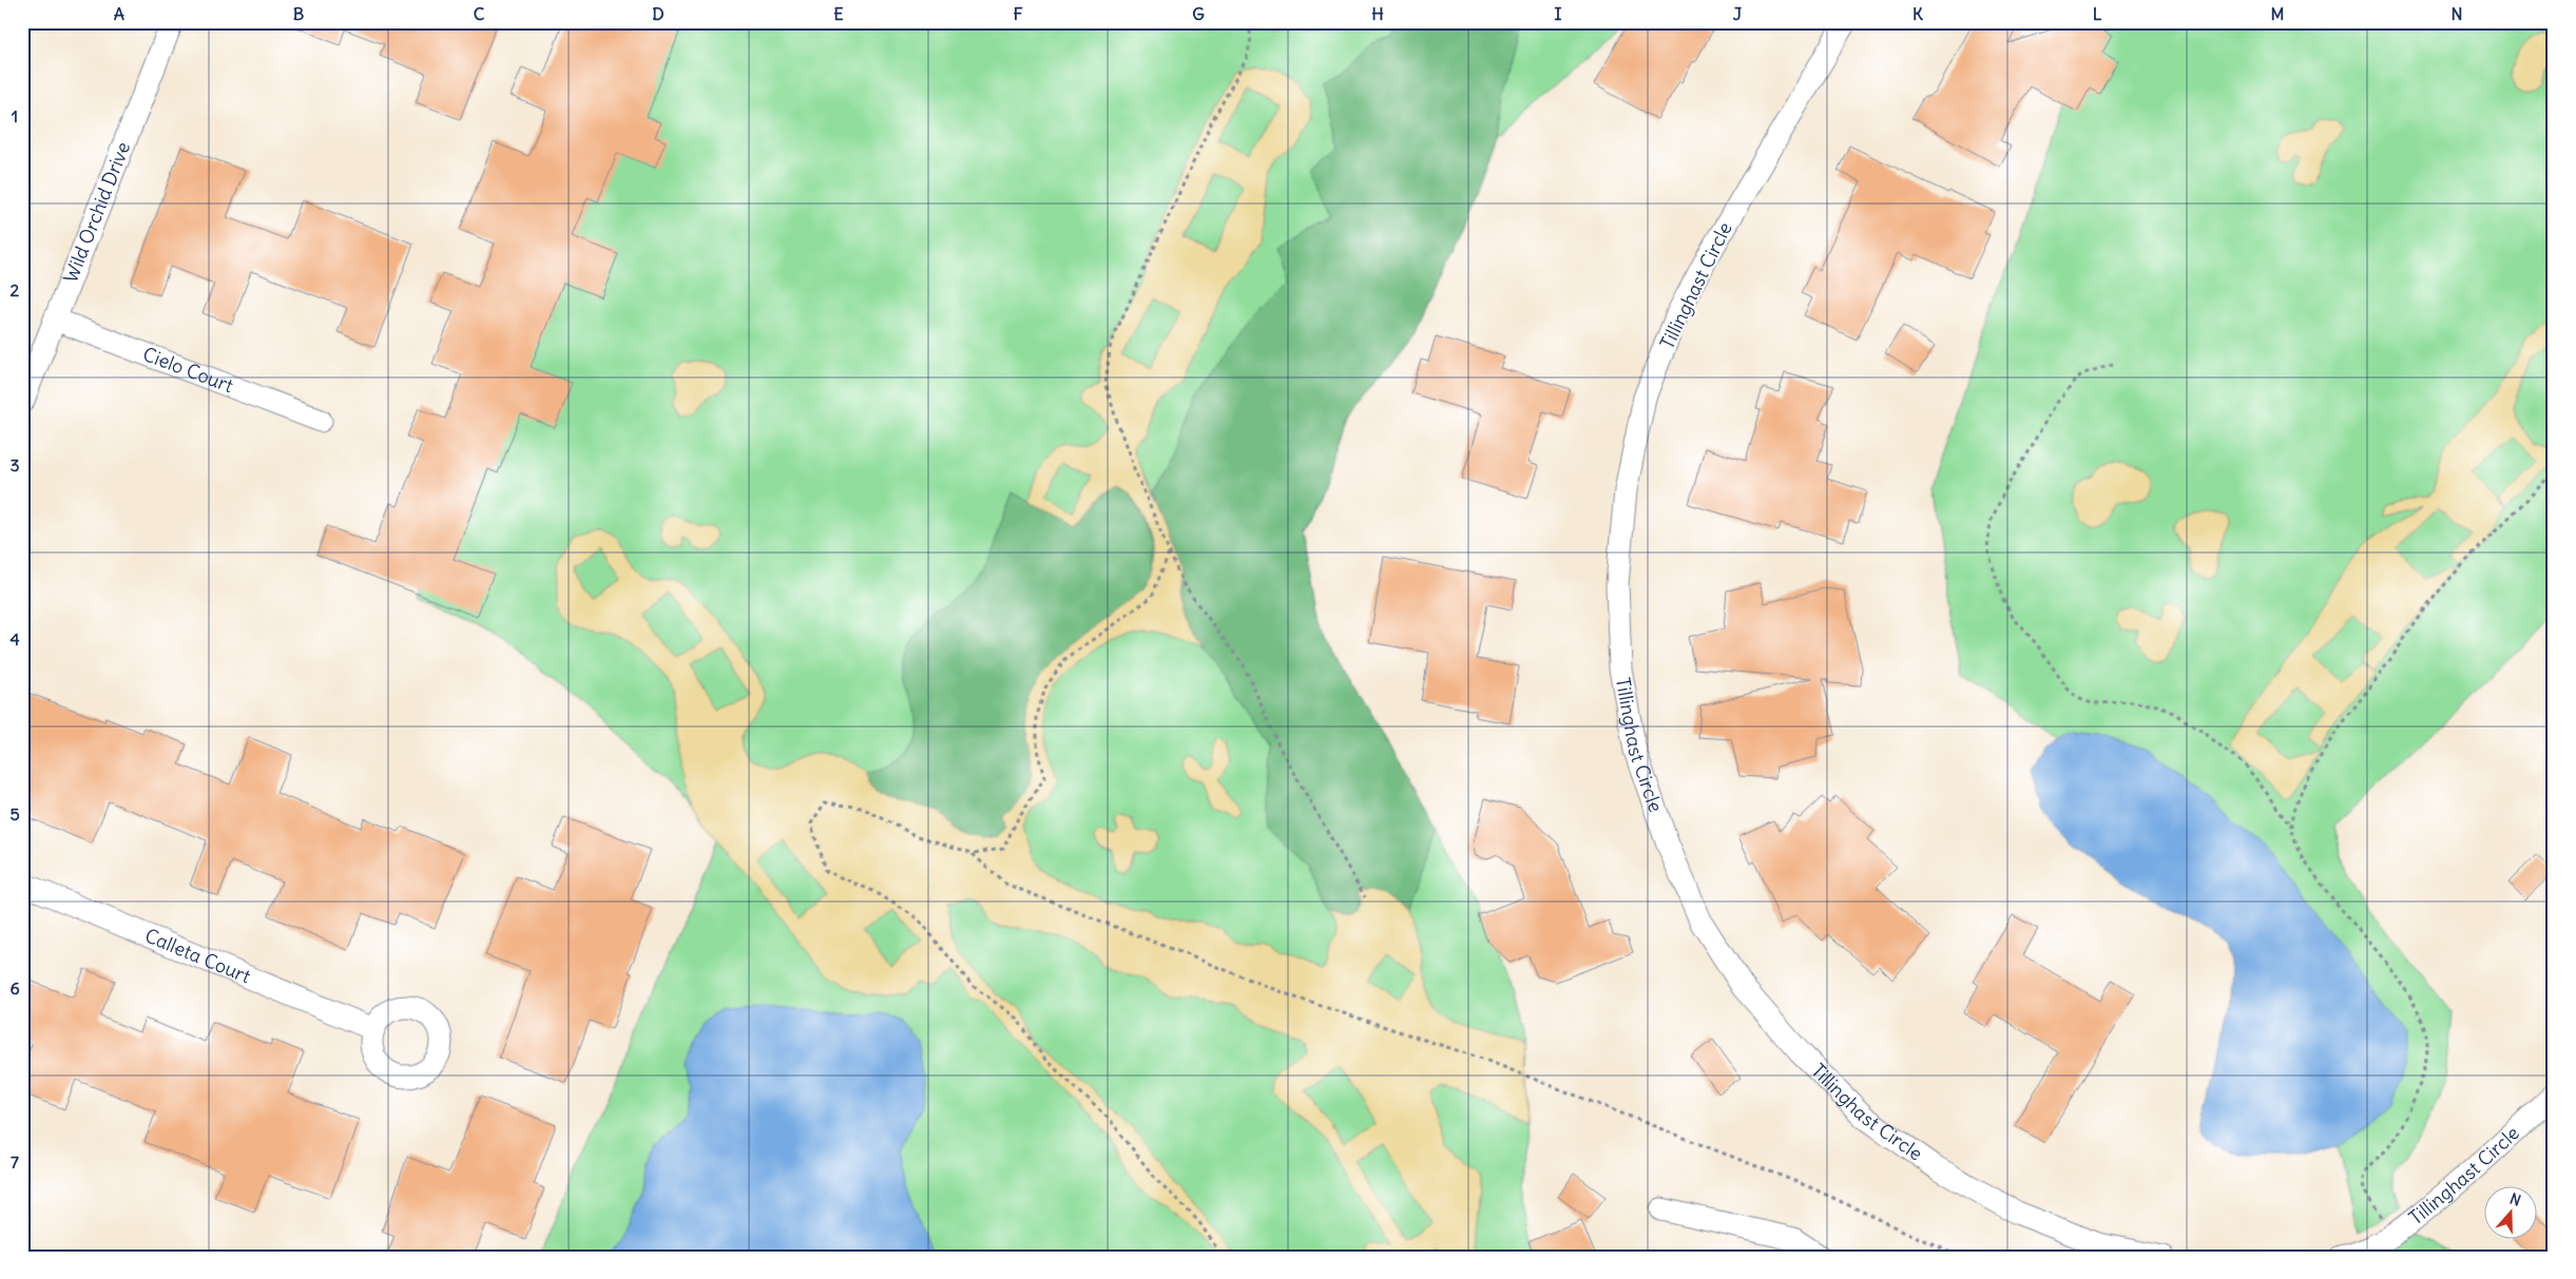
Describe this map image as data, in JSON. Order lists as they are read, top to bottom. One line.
{"streets":{"street":["Wild Orchid Drive","Tillinghast Circle","Cielo Court","Calleta Court"]},"crossings":[["Wild Orchid Drive","Cielo Court"]],"north":"top","grid":{"columns":["A","B","C","D","E","F","G","H","I","J","K","L","M","N"],"rows":["1","2","3","4","5","6","7"]}}
